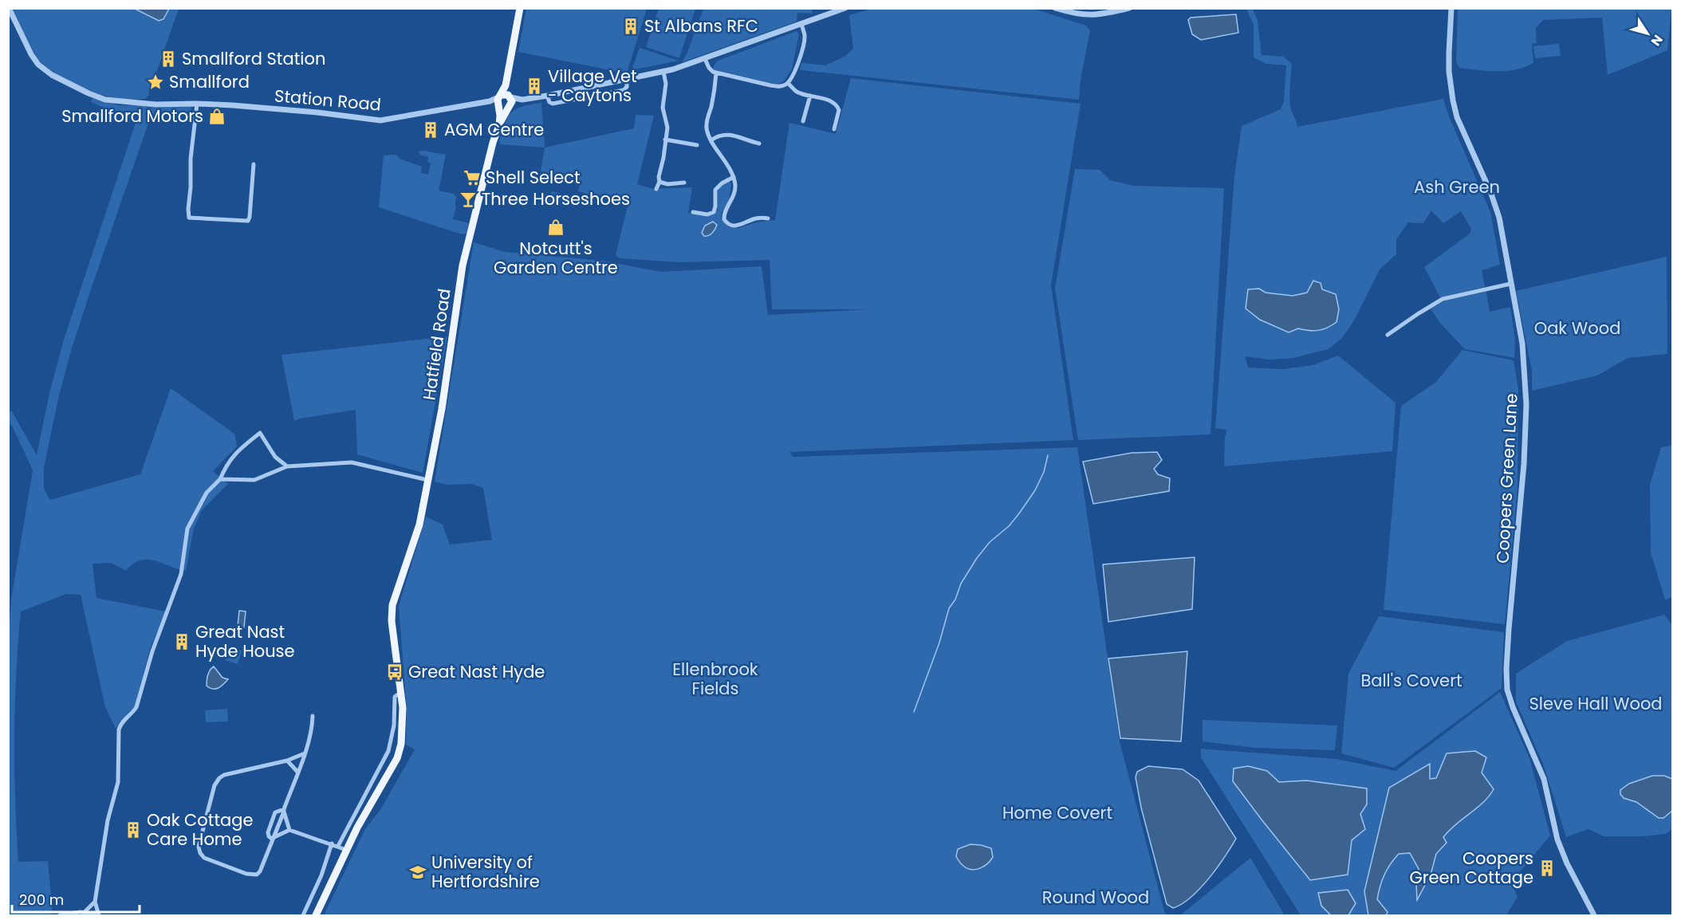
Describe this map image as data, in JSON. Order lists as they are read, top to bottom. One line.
{"streets":{"main road":["Hatfield Road"],"street":["Station Road","Coopers Green Lane"]},"crossings":[["Station Road","Hatfield Road"]],"parks":["Ash Green","Oak Wood","Ellenbrook Fields","Ball's Covert","Sleve Hall Wood","Home Covert","Round Wood"],"places":{"building":["St Albans RFC","Smallford Station","Village Vet - Caytons","AGM Centre","Great Nast Hyde House","Oak Cottage Care Home","Coopers Green Cottage"],"place":["Smallford"],"shop":["Smallford Motors","Notcutt's Garden Centre"],"supermarket":["Shell Select"],"bar":["Three Horseshoes"],"bus stop":["Great Nast Hyde"],"school or university":["University of Hertfordshire"]},"scale_bar":"200 m","north":"bottom right"}
